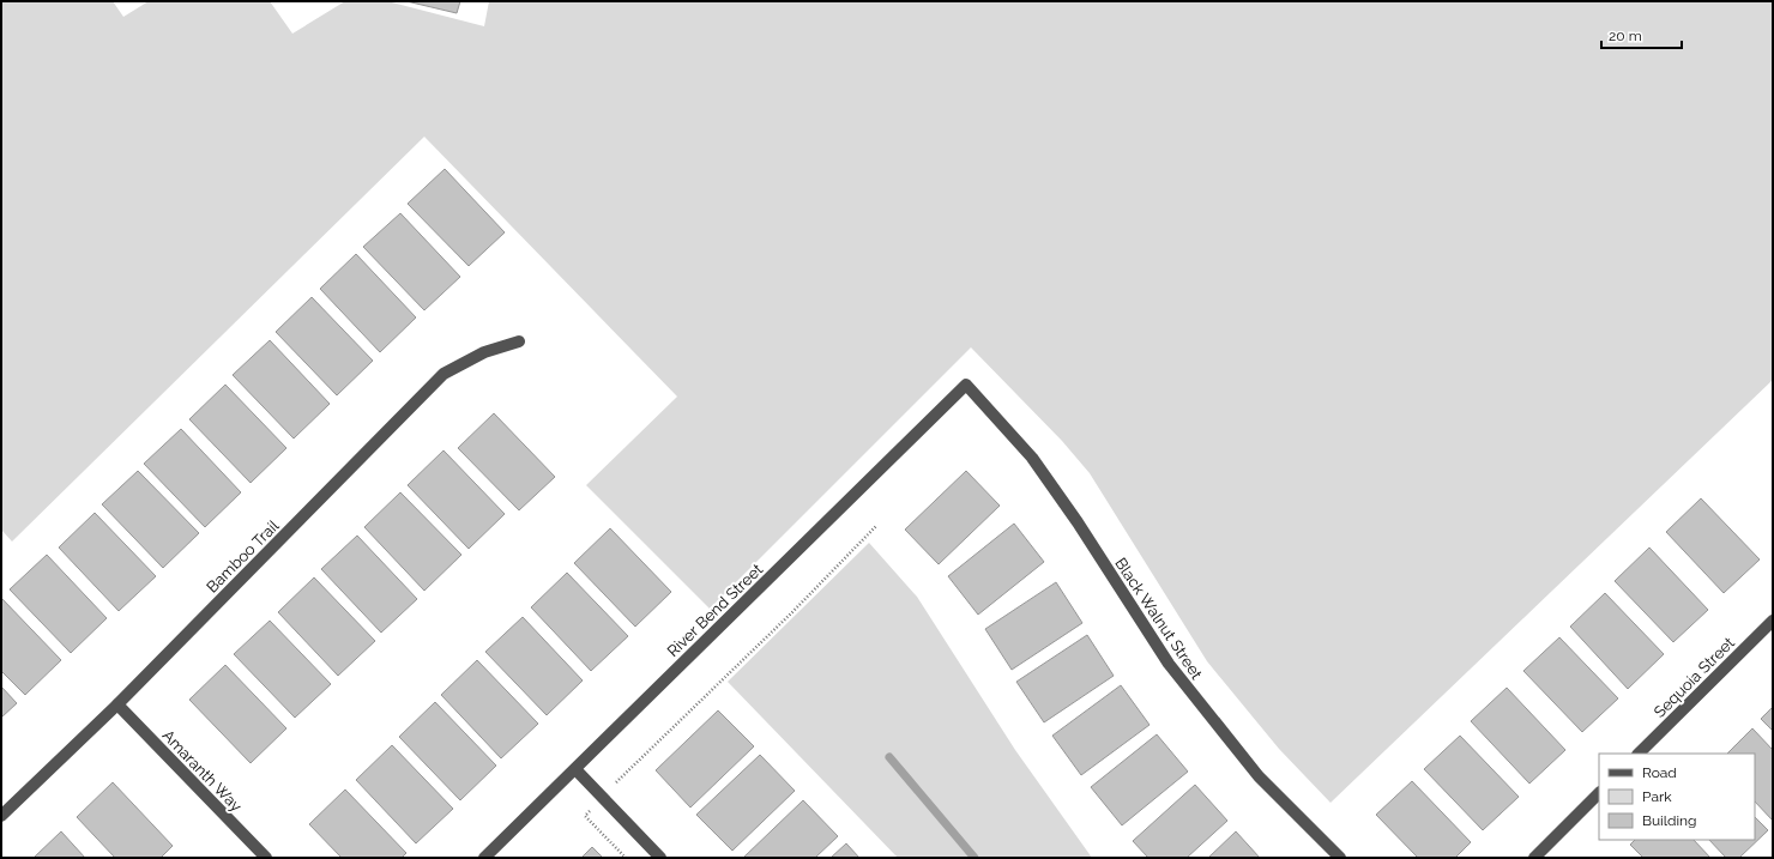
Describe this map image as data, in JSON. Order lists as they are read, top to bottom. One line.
{"streets":{"street":["Bamboo Trail","River Bend Street","Black Walnut Street","Sequoia Street","Amaranth Way"]},"crossings":[["Bamboo Trail","Amaranth Way"],["River Bend Street","Black Walnut Street"]],"legend":["Road","Park","Building"],"scale_bar":"20 m"}
